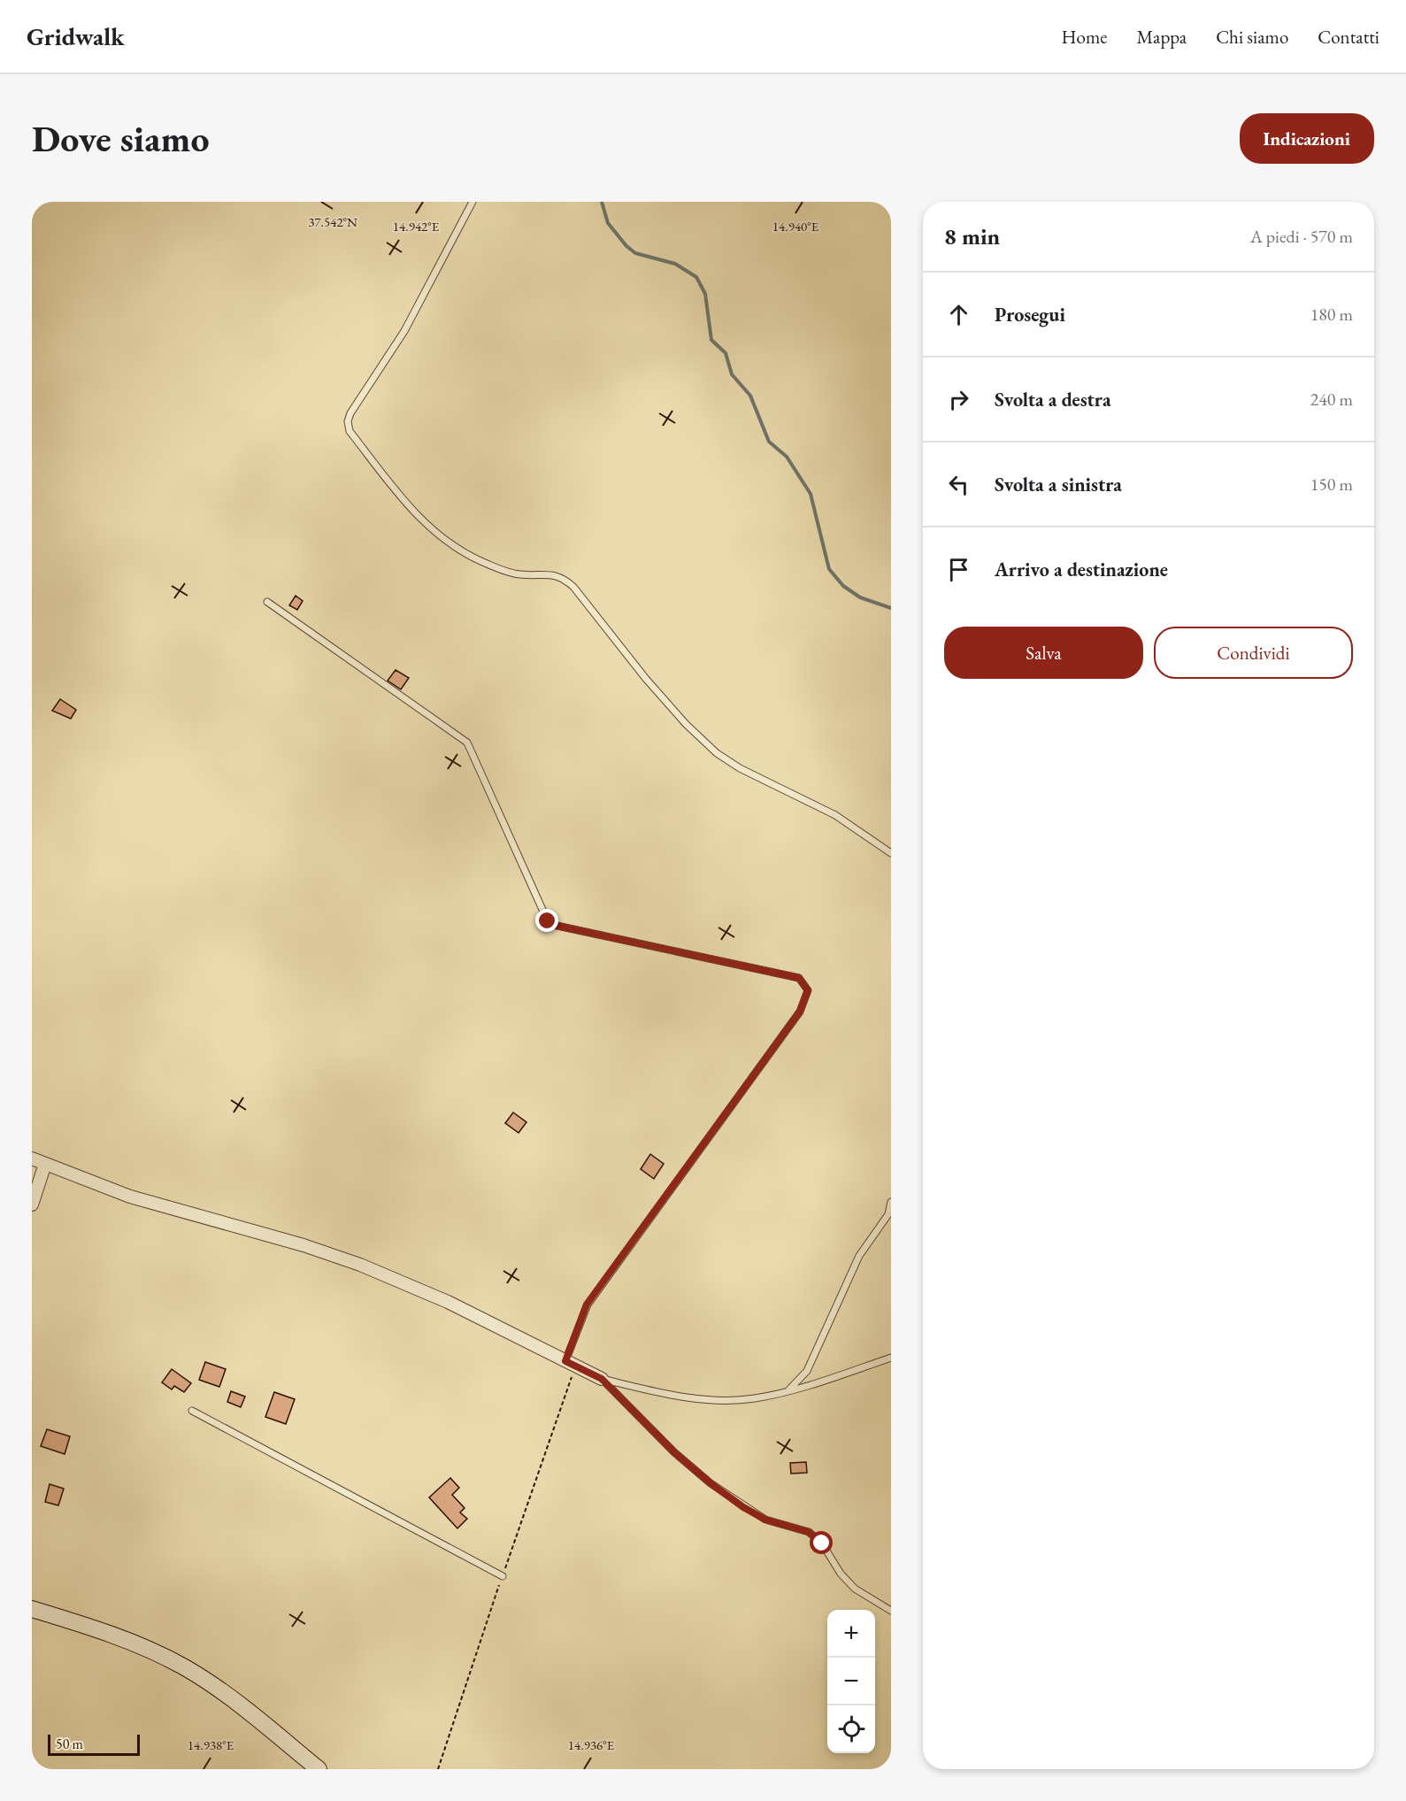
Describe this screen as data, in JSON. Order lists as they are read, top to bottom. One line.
{"scale_bar":"50 m","page":{"header":"Gridwalk","nav":["Home","Mappa","Chi siamo","Contatti"],"buttons":["Indicazioni",["Salva","Condividi"]],"title":"Dove siamo","heading":["8 min","A piedi · 570 m"],"list":[["Prosegui","180 m"],["Svolta a destra","240 m"],["Svolta a sinistra","150 m"],"Arrivo a destinazione"],"map_buttons":["+","−"],"scale":"50 m"},"coordinates":["37.542°N","14.942°E","14.940°E","14.938°E","14.936°E"]}
